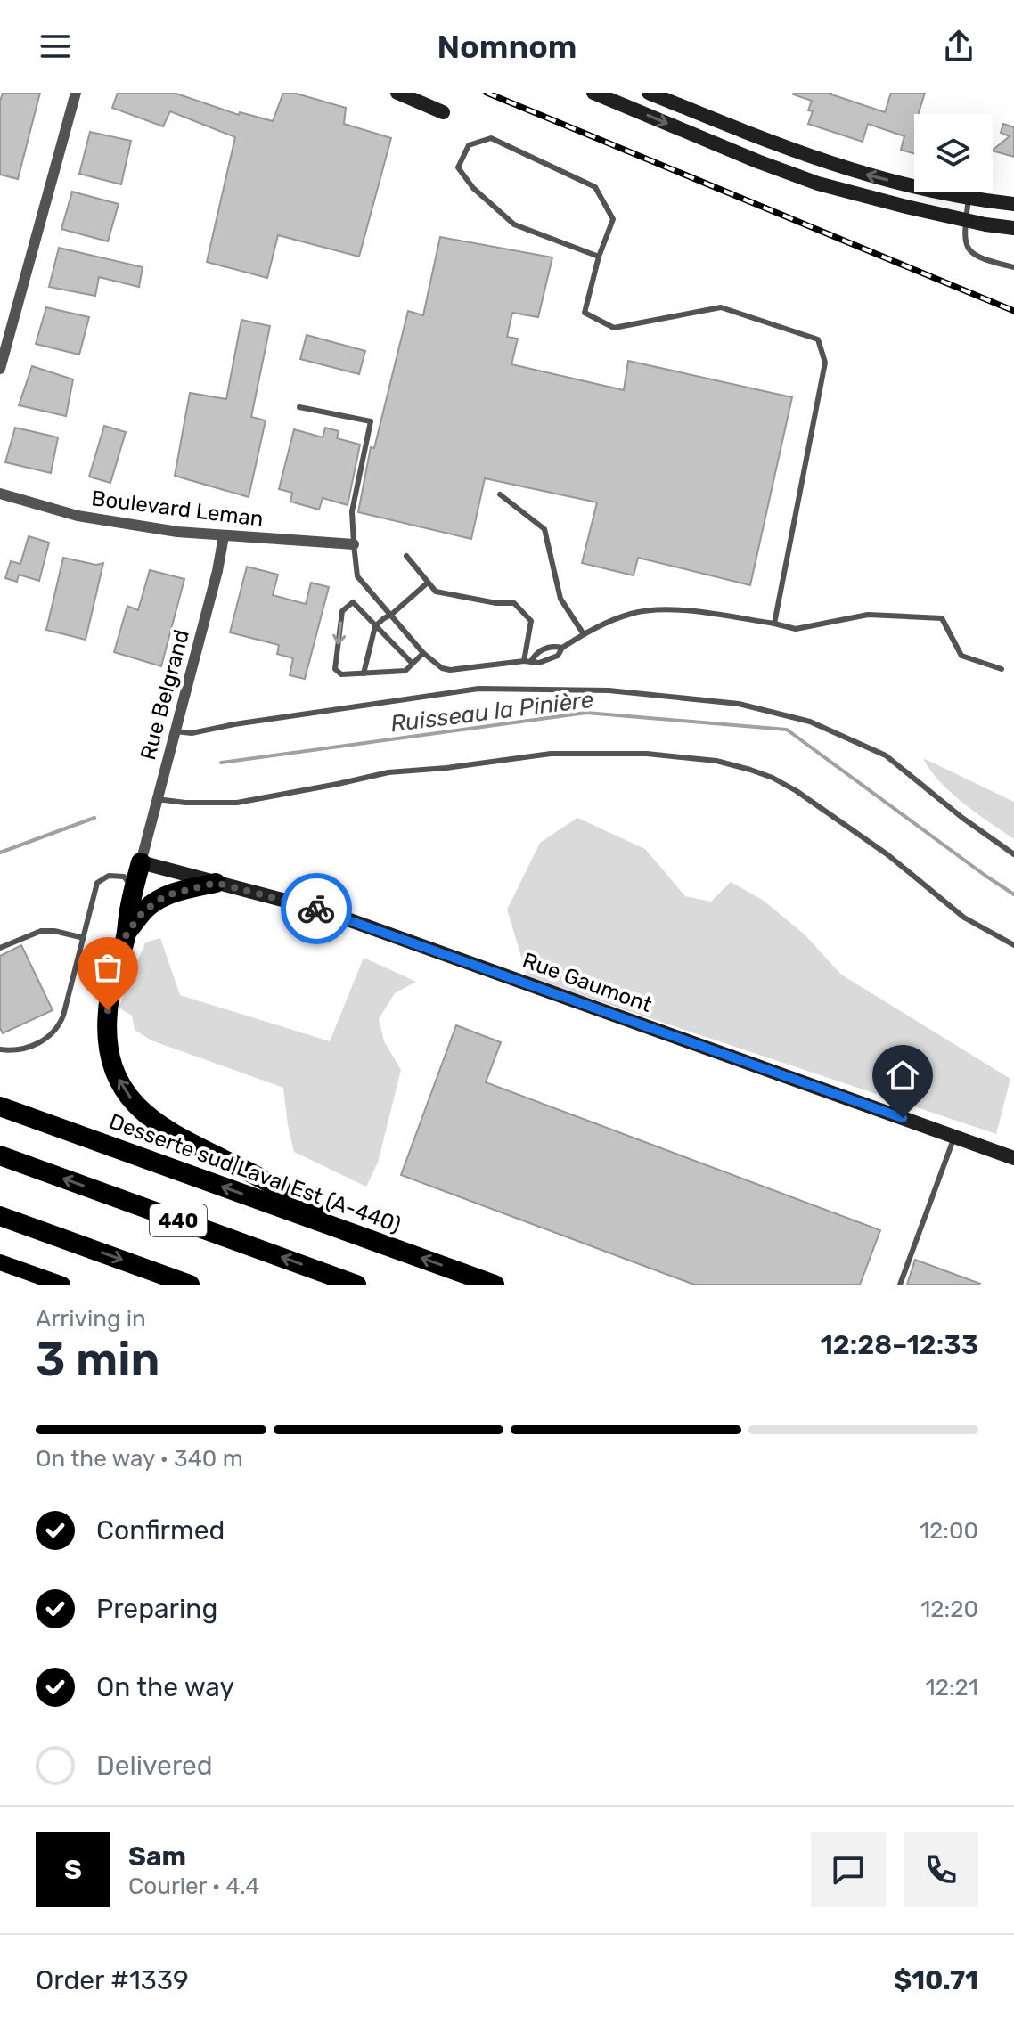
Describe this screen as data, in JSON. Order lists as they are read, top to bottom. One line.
{"streets":{"highway":["Desserte sud Laval Est (A-440)","440"],"street":["Boulevard Leman","Rue Belgrand","Rue Gaumont"]},"crossings":[["Boulevard Leman","Rue Belgrand"],["Rue Belgrand","Rue Gaumont"]],"water":["Ruisseau la Pinière"],"page":{"header":"Nomnom","heading":["3 min","Arriving in","12:28–12:33"],"panel":["Sam","Courier · 4.4","Order #1339","$10.71"],"bar":"On the way · 340 m","list":[["Confirmed","12:00"],["Preparing","12:20"],["On the way","12:21"],"Delivered"],"round":"S"}}
